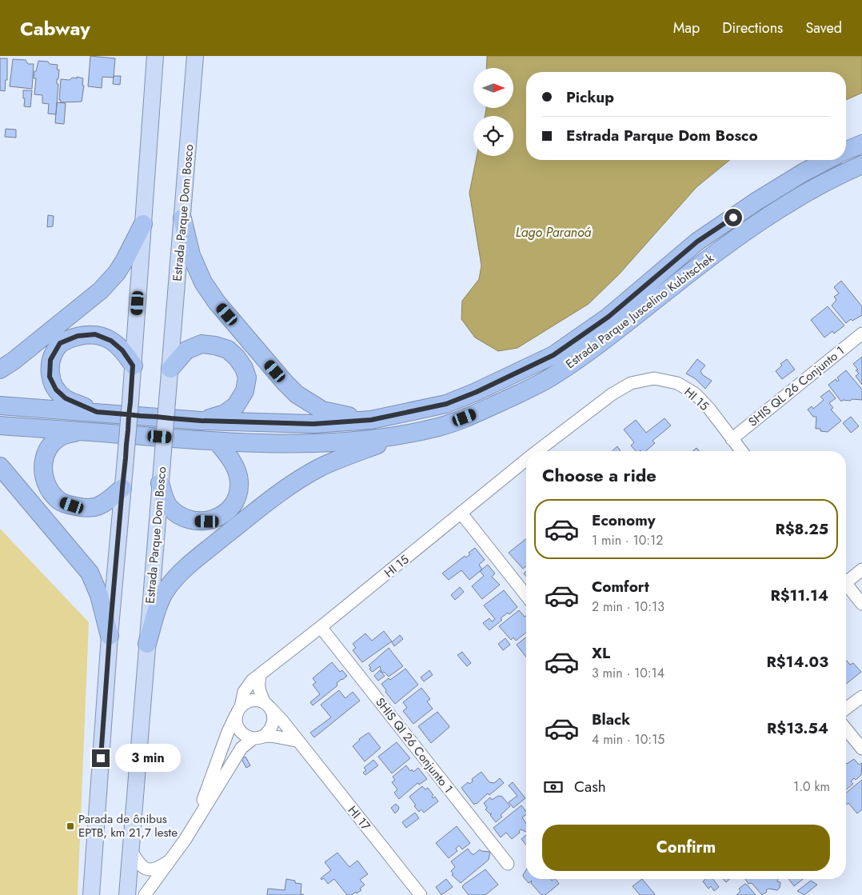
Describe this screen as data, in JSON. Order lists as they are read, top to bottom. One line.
{"streets":{"highway":["Estrada Parque Juscelino Kubitschek"],"main road":["Estrada Parque Dom Bosco"],"street":["SHIS QL 26 Conjunto 1","HI 15","SHIS QI 26 Conjunto 1","HI 17"]},"crossings":[["SHIS QL 26 Conjunto 1","HI 15"],["HI 15","SHIS QI 26 Conjunto 1"],["HI 15","HI 17"]],"water":["Lago Paranoá"],"places":{"transit":["Parada de ônibus EPTB, km 21,7 leste"]},"north":"right","page":{"header":"Cabway","nav":["Map","Directions","Saved"],"banner":["Pickup","Estrada Parque Dom Bosco"],"heading":"Choose a ride","list":[{"name":"Economy","note":"1 min · 10:12","value":"R$8.25"},{"name":"Comfort","note":"2 min · 10:13","value":"R$11.14"},{"name":"XL","note":"3 min · 10:14","value":"R$14.03"},{"name":"Black","note":"4 min · 10:15","value":"R$13.54"}],"bubble":"3 min","pay":["Cash","1.0 km"],"buttons":"Confirm"}}
